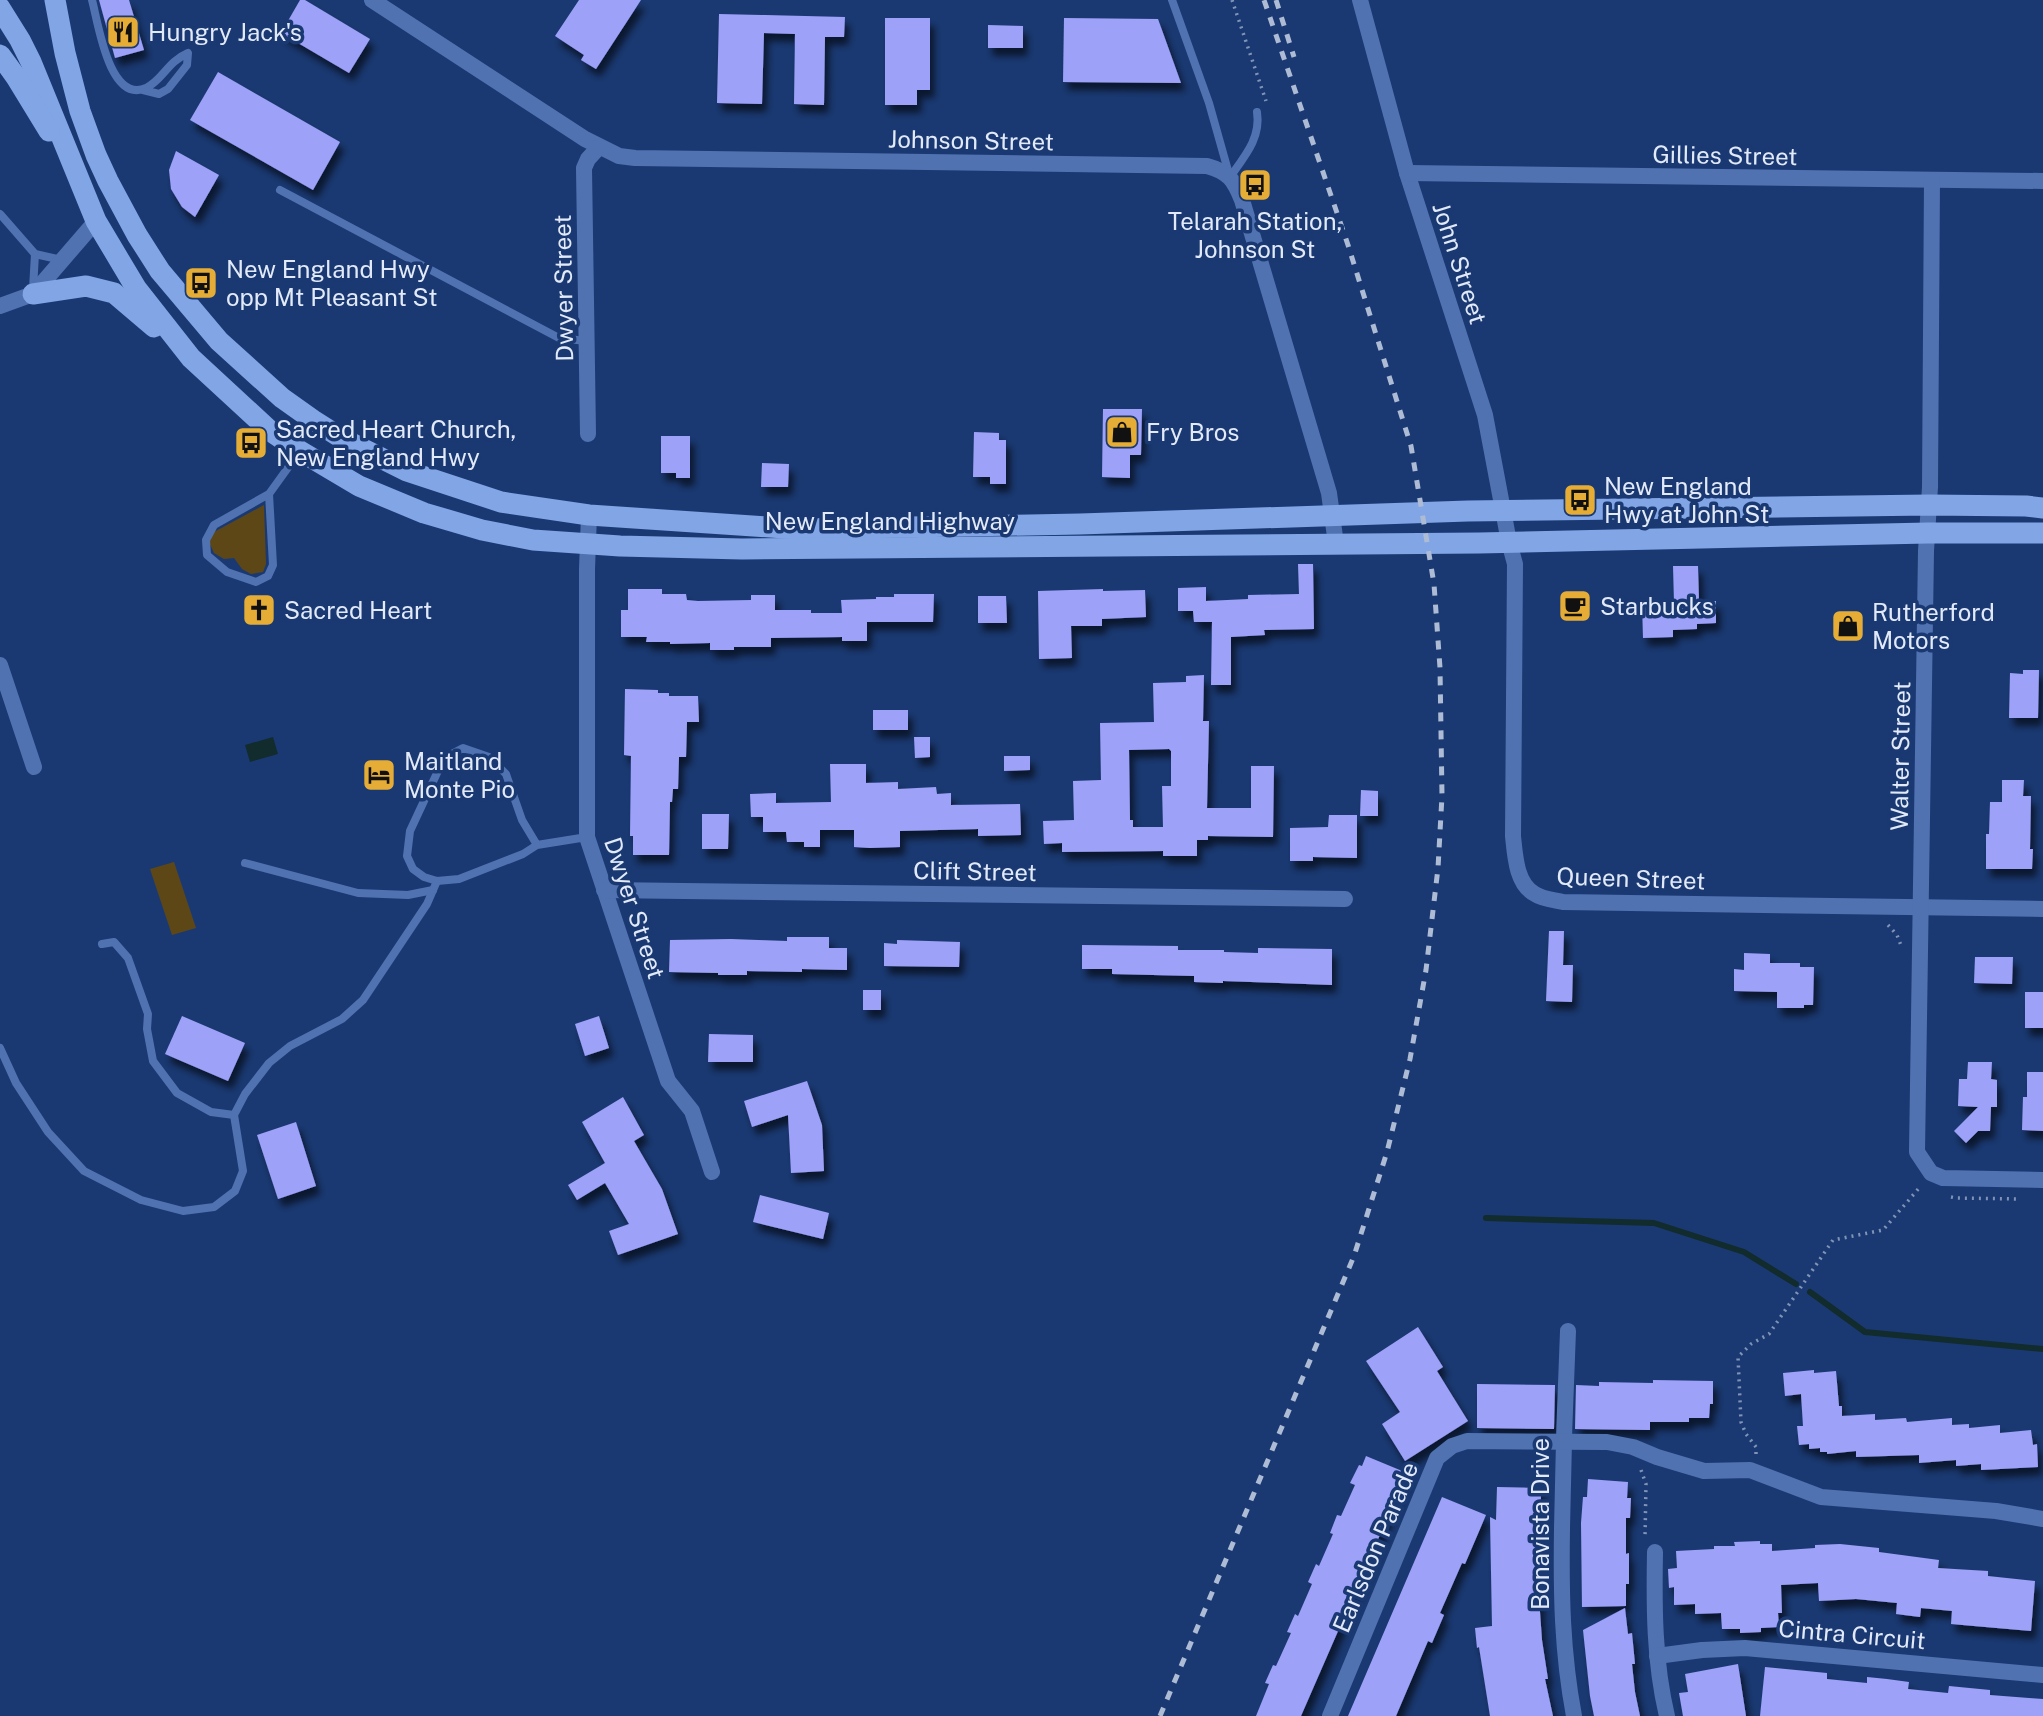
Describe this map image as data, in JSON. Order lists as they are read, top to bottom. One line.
{"streets":{"highway":["New England Highway"],"street":["Johnson Street","Gillies Street","John Street","Dwyer Street","Walter Street","Clift Street","Queen Street","Bonavista Drive","Earlsdon Parade","Cintra Circuit"]},"crossings":[["Johnson Street","Dwyer Street"],["Gillies Street","John Street"],["Gillies Street","Walter Street"],["John Street","New England Highway"],["John Street","Queen Street"],["Dwyer Street","New England Highway"],["Dwyer Street","Clift Street"],["New England Highway","Walter Street"],["New England Highway","Queen Street"],["Walter Street","Queen Street"],["Bonavista Drive","Earlsdon Parade"]],"places":{"restaurant":["Hungry Jack's"],"bus stop":["Telarah Station, Johnson St","New England Hwy opp Mt Pleasant St","Sacred Heart Church, New England Hwy","New England Hwy at John St"],"shop":["Fry Bros","Rutherford Motors"],"cafe":["Starbucks"],"church":["Sacred Heart"],"hotel":["Maitland Monte Pio"]}}
